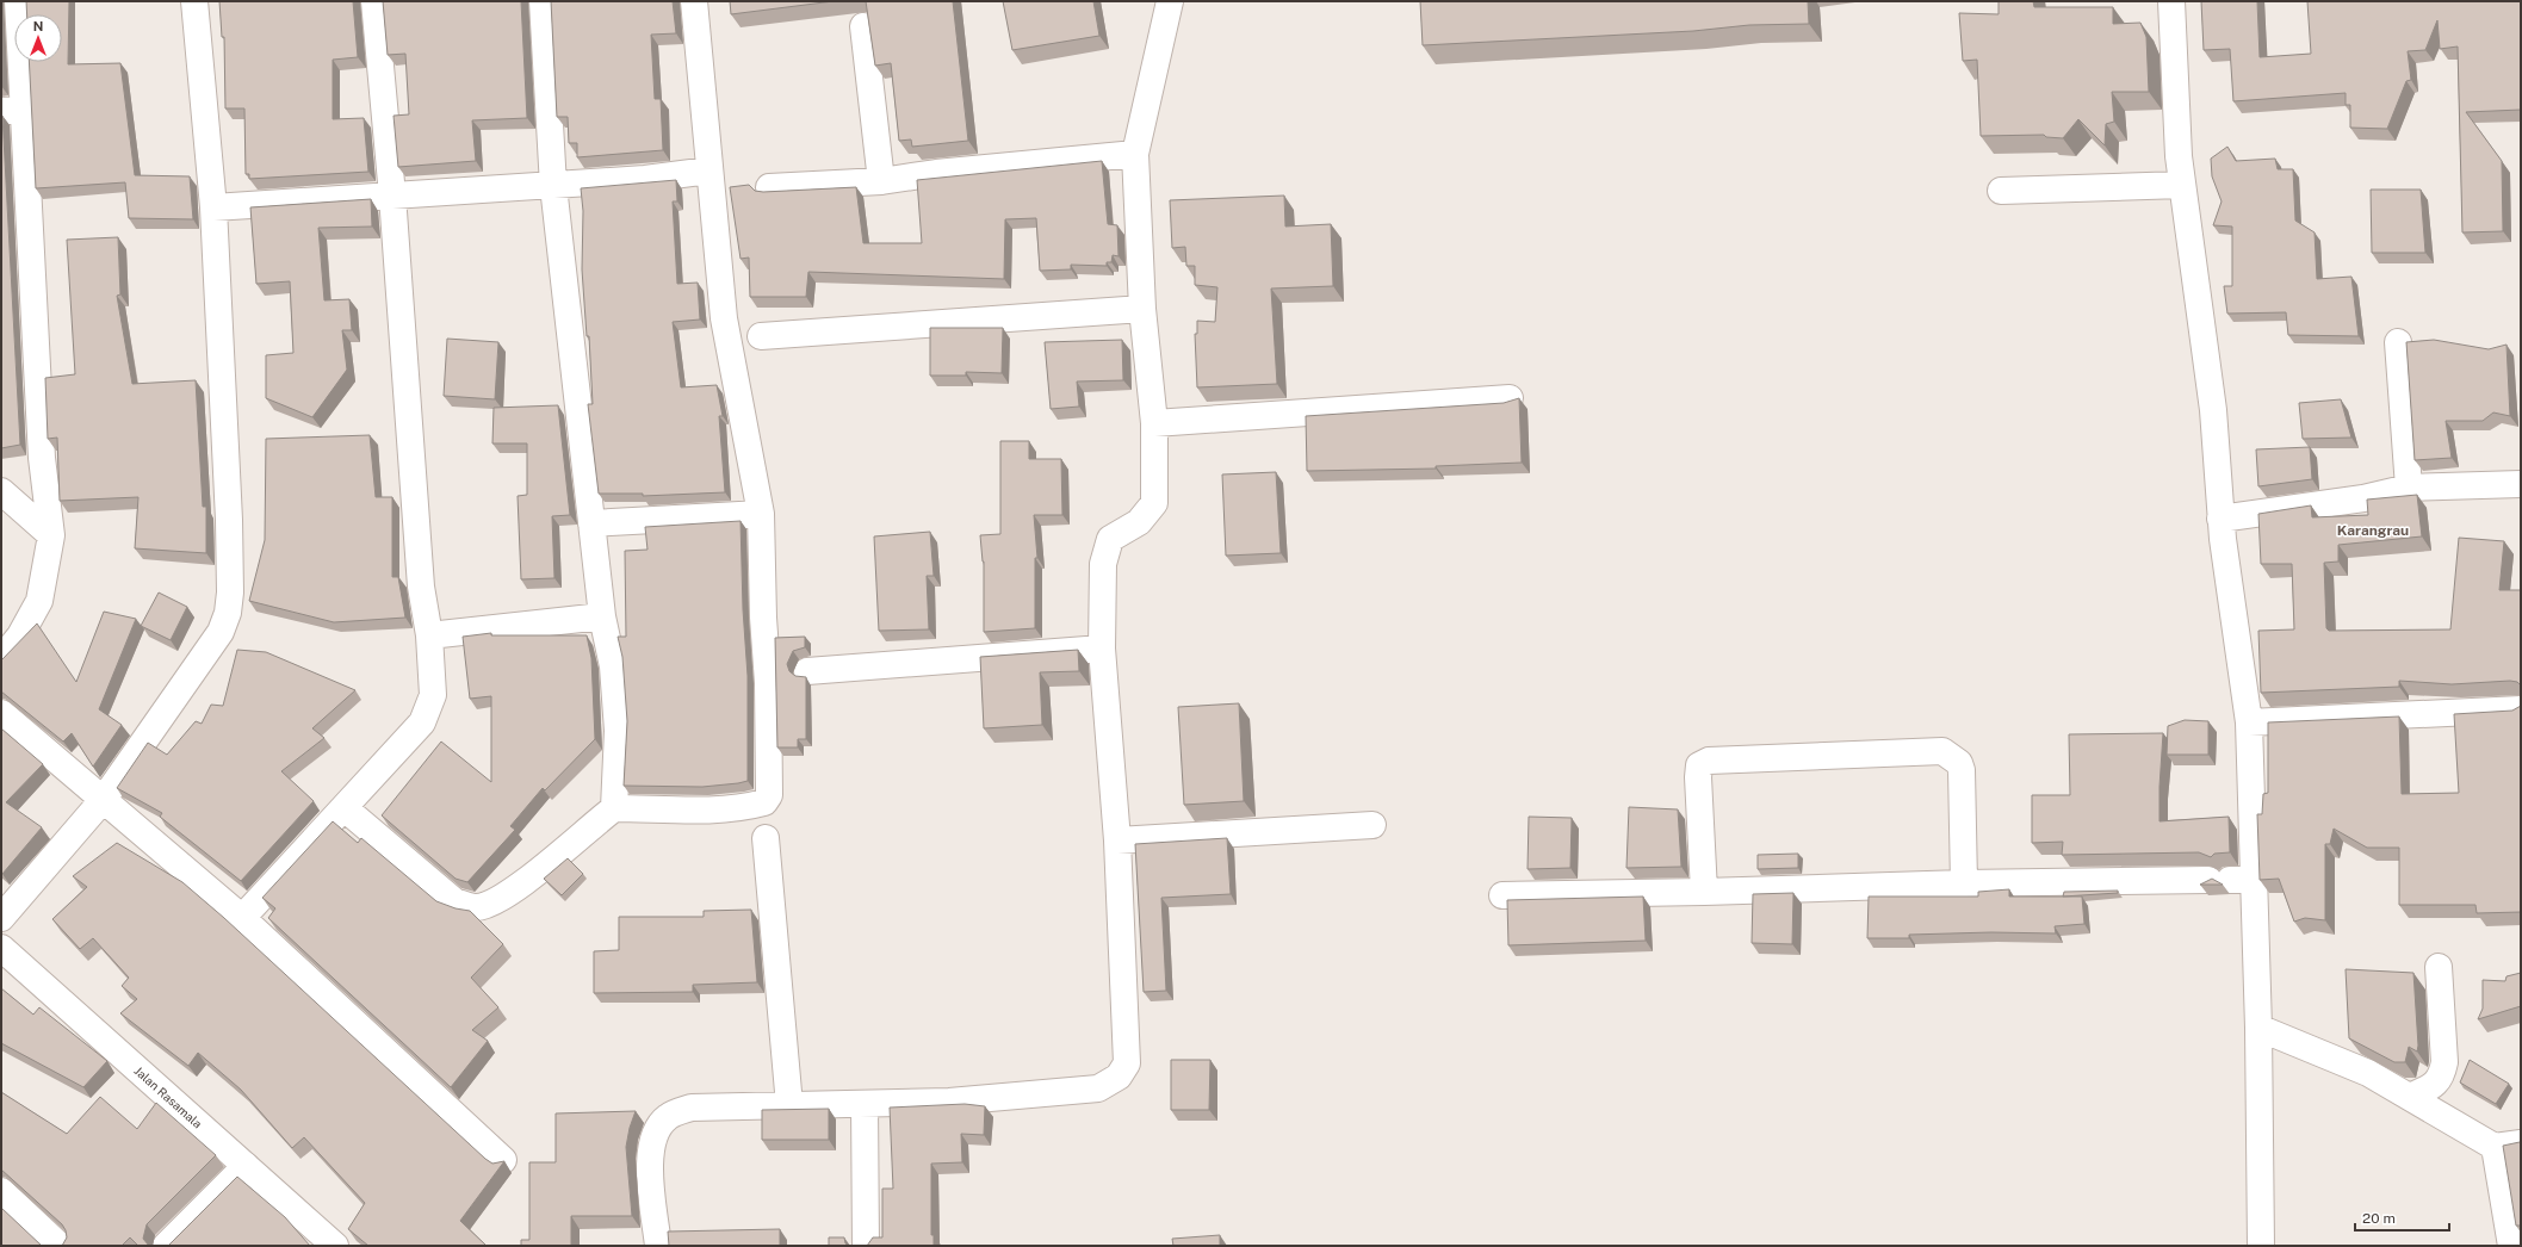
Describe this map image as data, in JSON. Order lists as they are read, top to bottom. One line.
{"streets":{"street":["Jalan Rasamala"]},"districts":["Karangrau"],"scale_bar":"20 m","north":"top"}
